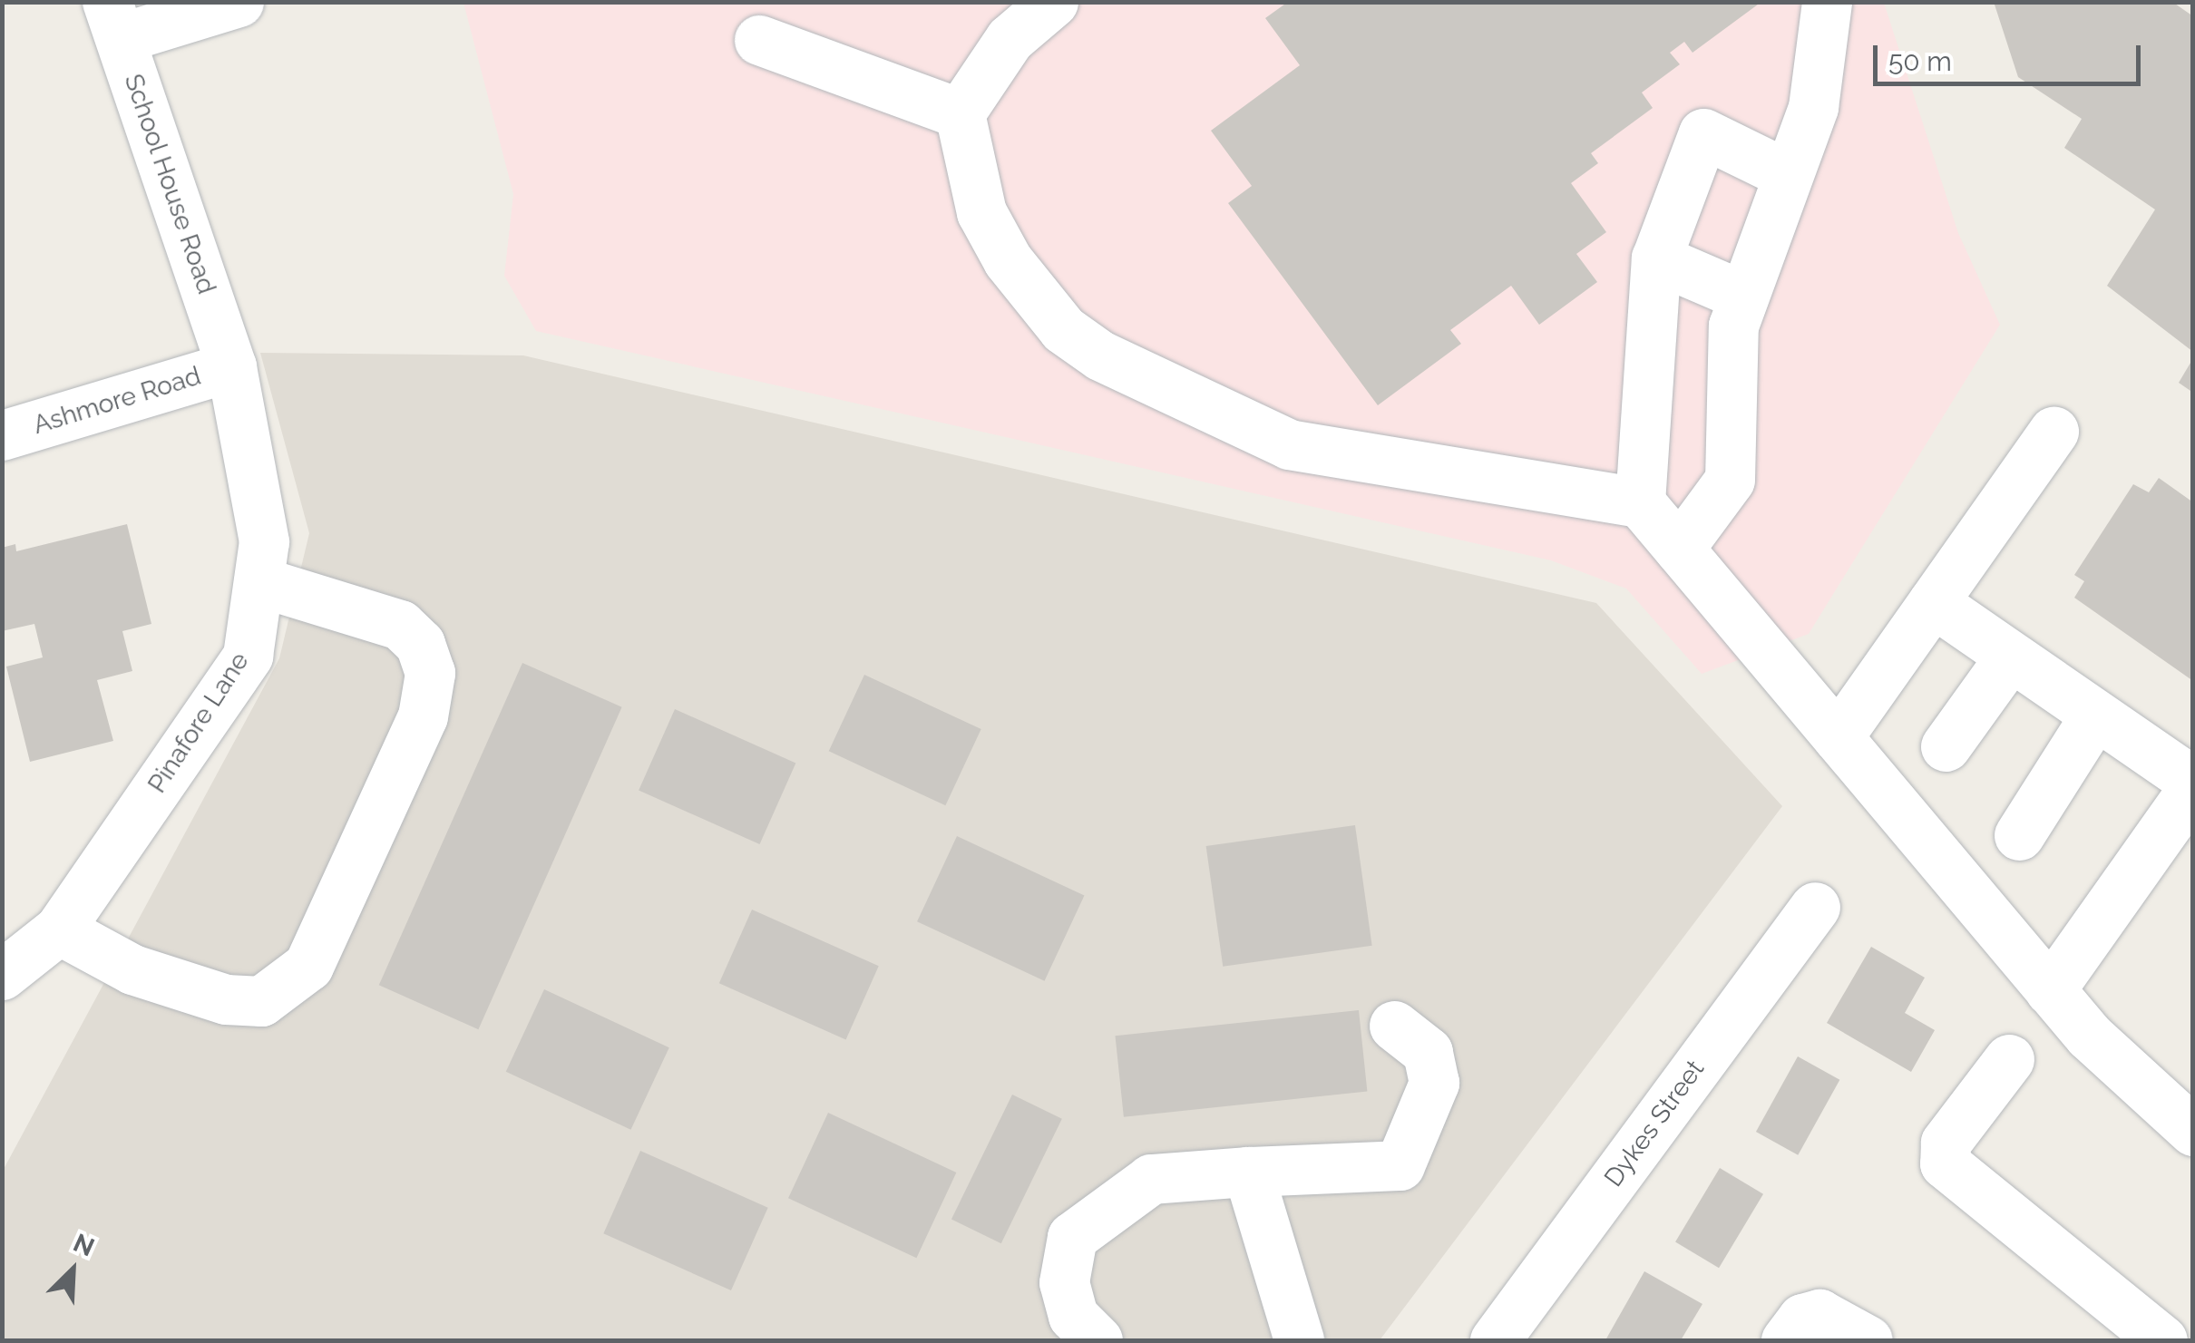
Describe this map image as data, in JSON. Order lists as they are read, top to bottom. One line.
{"streets":{"street":["School House Road","Ashmore Road","Pinafore Lane","Dykes Street"]},"crossings":[["School House Road","Ashmore Road"],["School House Road","Pinafore Lane"],["Ashmore Road","Pinafore Lane"]],"scale_bar":"50 m","north":"top right"}
